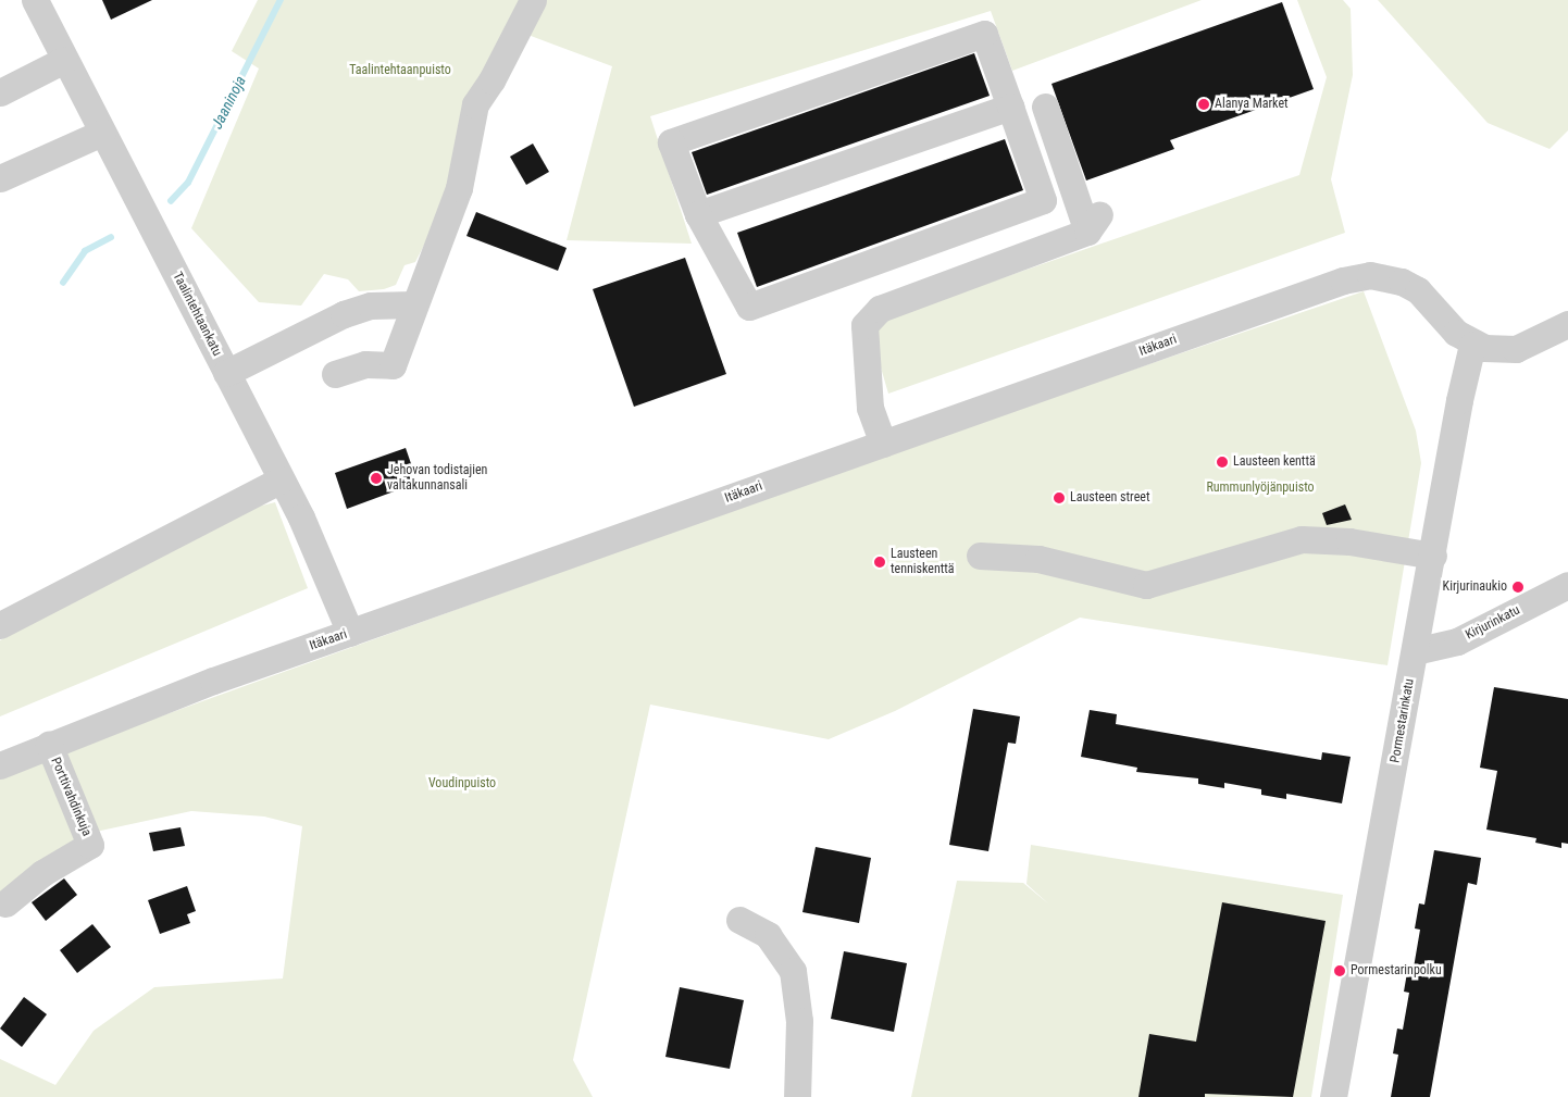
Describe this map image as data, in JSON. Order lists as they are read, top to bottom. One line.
{"streets":{"street":["Taalintehtaankatu","Itäkaari","Kirjurinkatu","Pormestarinkatu","Porttivahdinkuja"]},"crossings":[["Taalintehtaankatu","Itäkaari"],["Itäkaari","Pormestarinkatu"],["Itäkaari","Porttivahdinkuja"],["Kirjurinkatu","Pormestarinkatu"]],"water":["Jaaninoja"],"parks":["Taalintehtaanpuisto","Rummunlyöjänpuisto","Voudinpuisto"],"places":["Alanya Market","Lausteen kenttä","Jehovan todistajien valtakunnansali","Lausteen street","Lausteen tenniskenttä","Kirjurinaukio","Pormestarinpolku"]}
